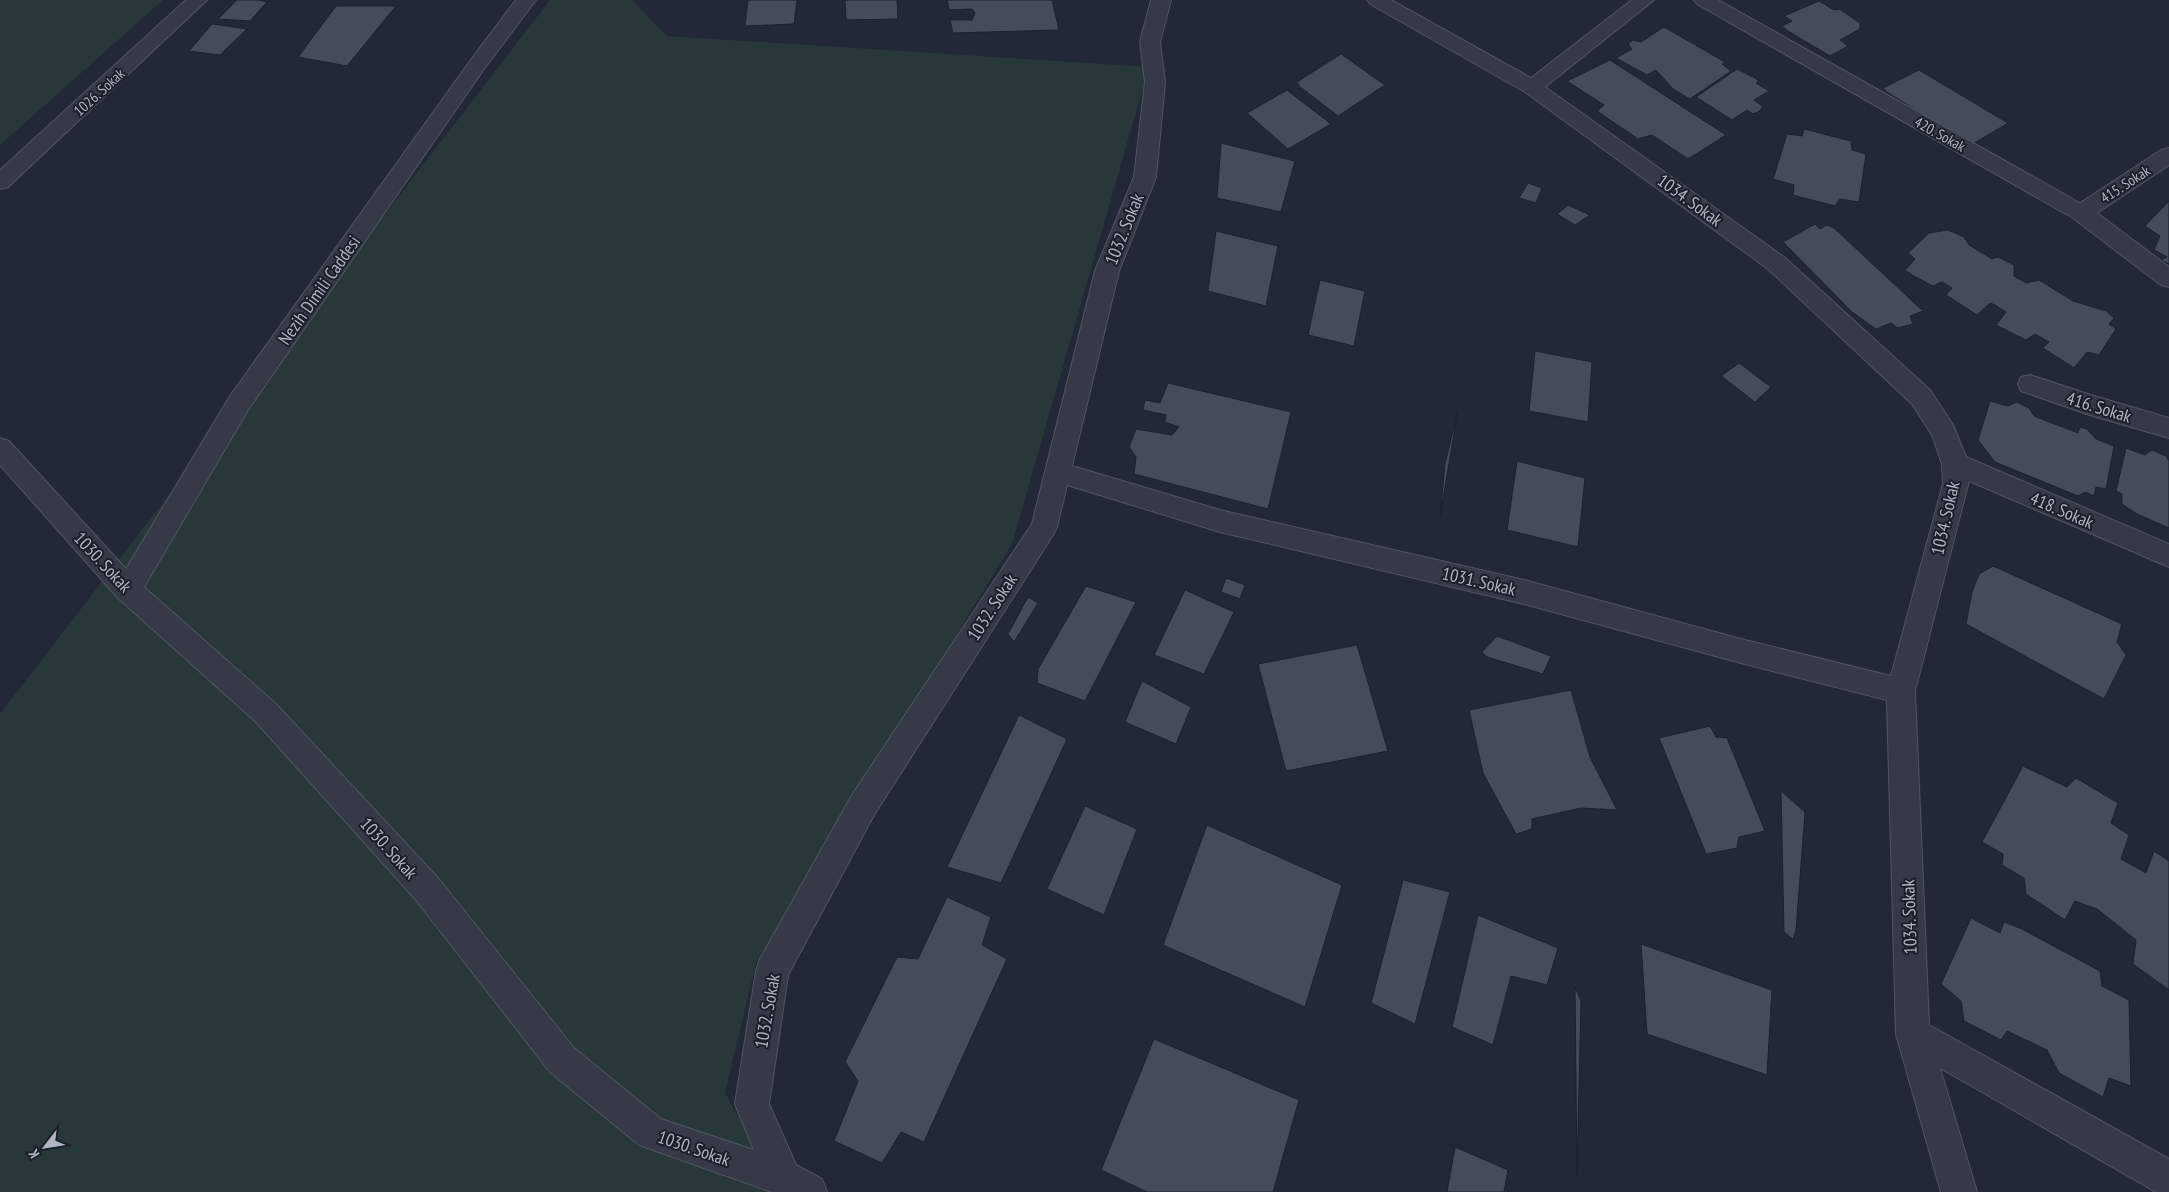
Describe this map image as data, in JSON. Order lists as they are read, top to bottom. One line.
{"streets":{"street":["1026. Sokak","420. Sokak","415. Sokak","1034. Sokak","1032. Sokak","Nezih Dimili Caddesi","416. Sokak","418. Sokak","1030. Sokak","1031. Sokak"]},"crossings":[["420. Sokak","415. Sokak"],["1034. Sokak","418. Sokak"],["1034. Sokak","1031. Sokak"],["1032. Sokak","1030. Sokak"],["1032. Sokak","1031. Sokak"],["Nezih Dimili Caddesi","1030. Sokak"]],"north":"bottom left"}
